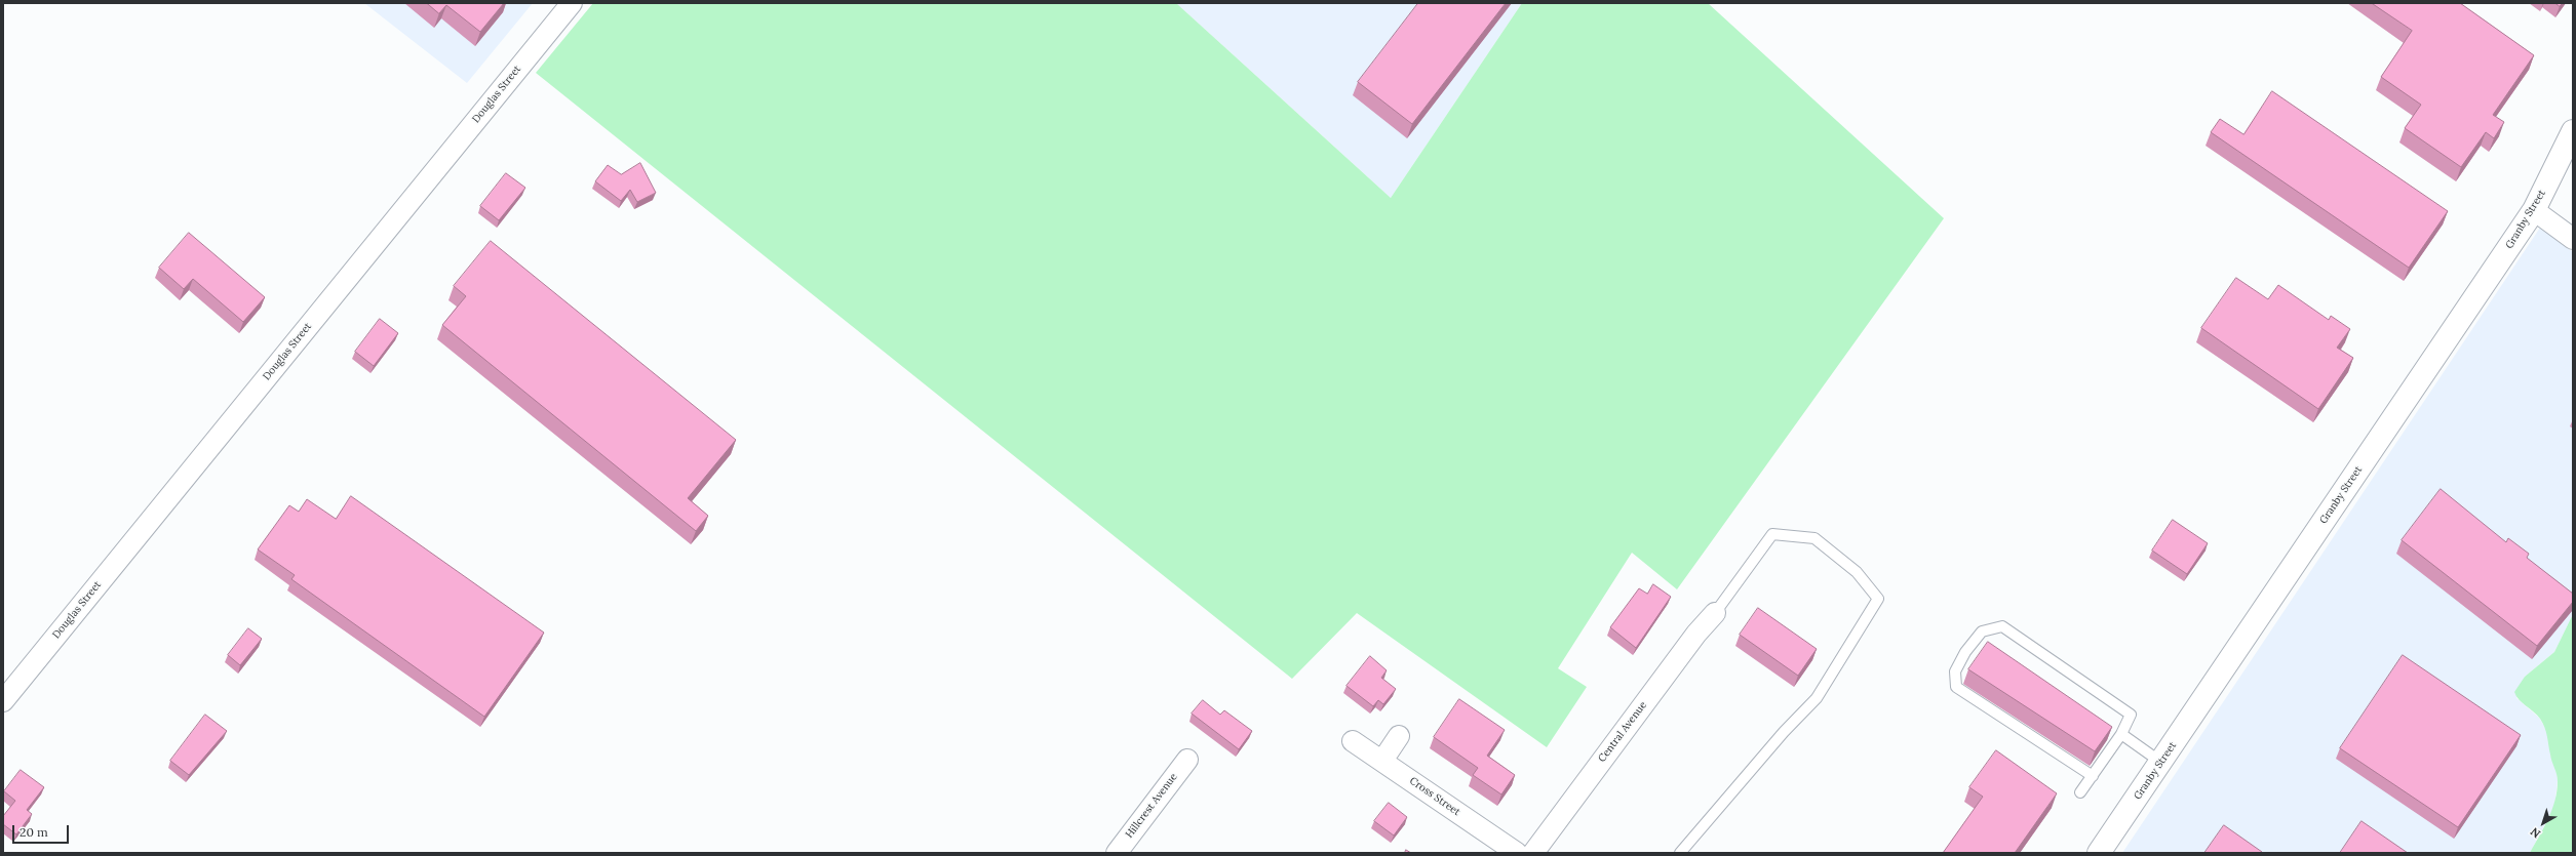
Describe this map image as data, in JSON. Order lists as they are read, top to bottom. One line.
{"streets":{"main road":["Granby Street"],"street":["Douglas Street","Central Avenue","Cross Street","Hillcrest Avenue"]},"scale_bar":"20 m","north":"bottom left"}
